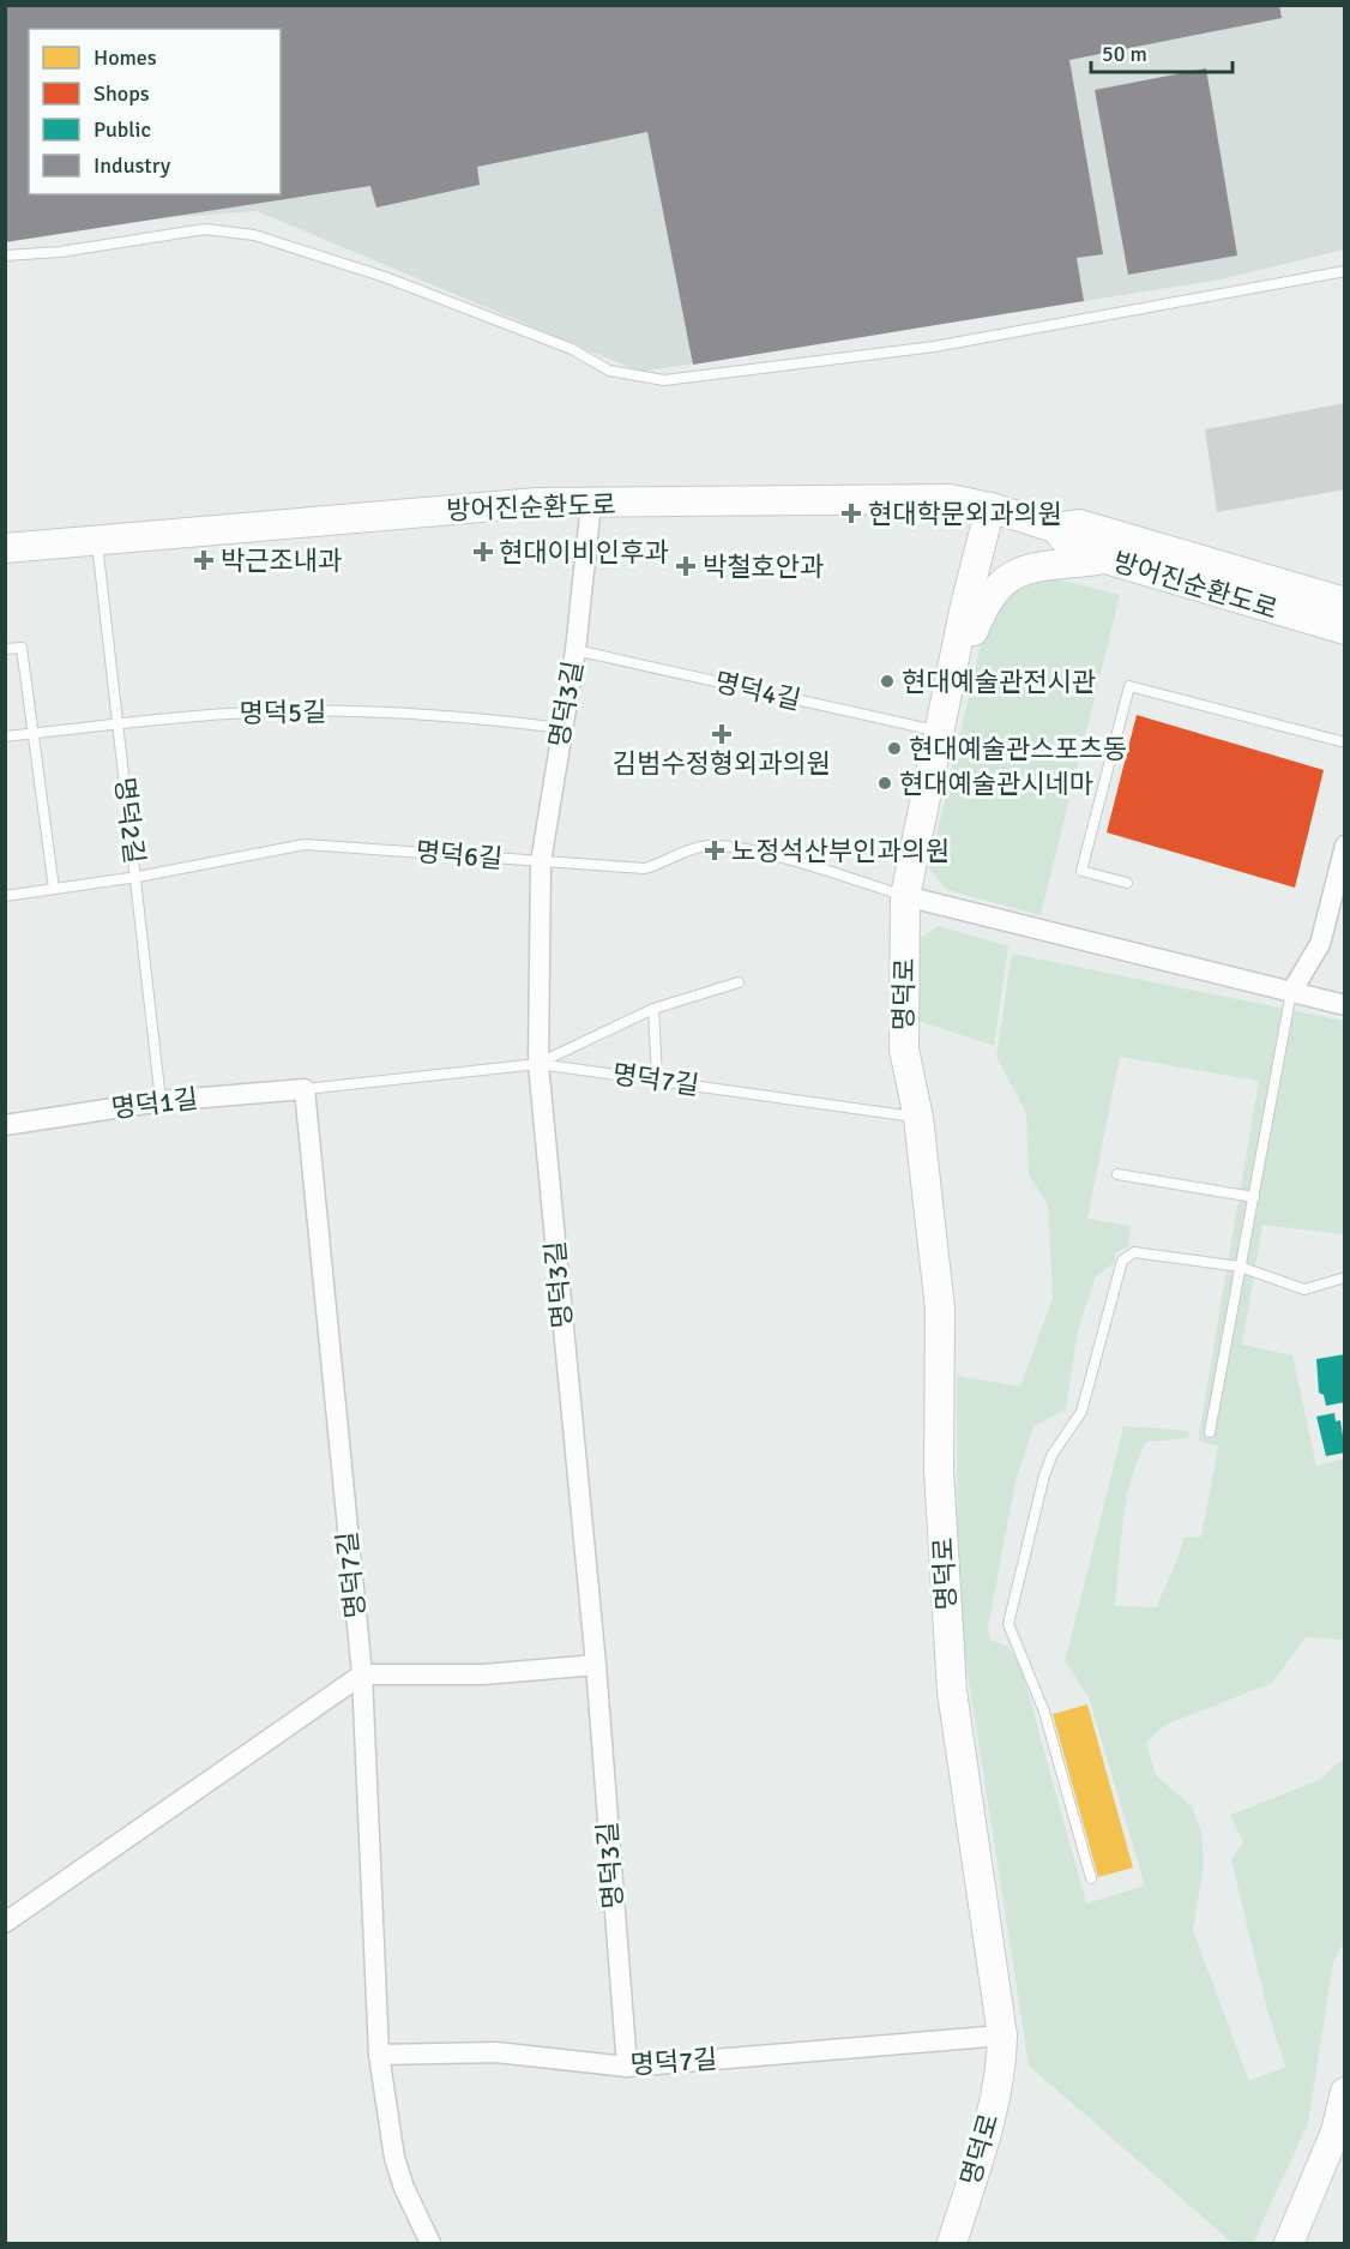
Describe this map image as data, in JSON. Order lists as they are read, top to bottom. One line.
{"streets":{"street":["방어진순환도로","명덕3길","명덕로","명덕7길","명덕1길"],"lane":["명덕4길","명덕5길","명덕2길","명덕6길"]},"crossings":[["방어진순환도로","명덕3길"],["방어진순환도로","명덕2길"],["방어진순환도로","명덕로"],["명덕4길","명덕3길"],["명덕4길","명덕로"],["명덕3길","명덕5길"],["명덕3길","명덕6길"],["명덕3길","명덕7길"],["명덕5길","명덕2길"],["명덕2길","명덕6길"],["명덕2길","명덕1길"],["명덕6길","명덕로"],["명덕로","명덕7길"],["명덕7길","명덕1길"]],"places":{"health":["현대학문외과의원","현대이비인후과","박근조내과","박철호안과","김범수정형외과의원","노정석산부인과의원"],"other":["현대예술관전시관","현대예술관스포츠동","현대예술관시네마"]},"legend":["Homes","Shops","Public","Industry"],"scale_bar":"50 m"}
